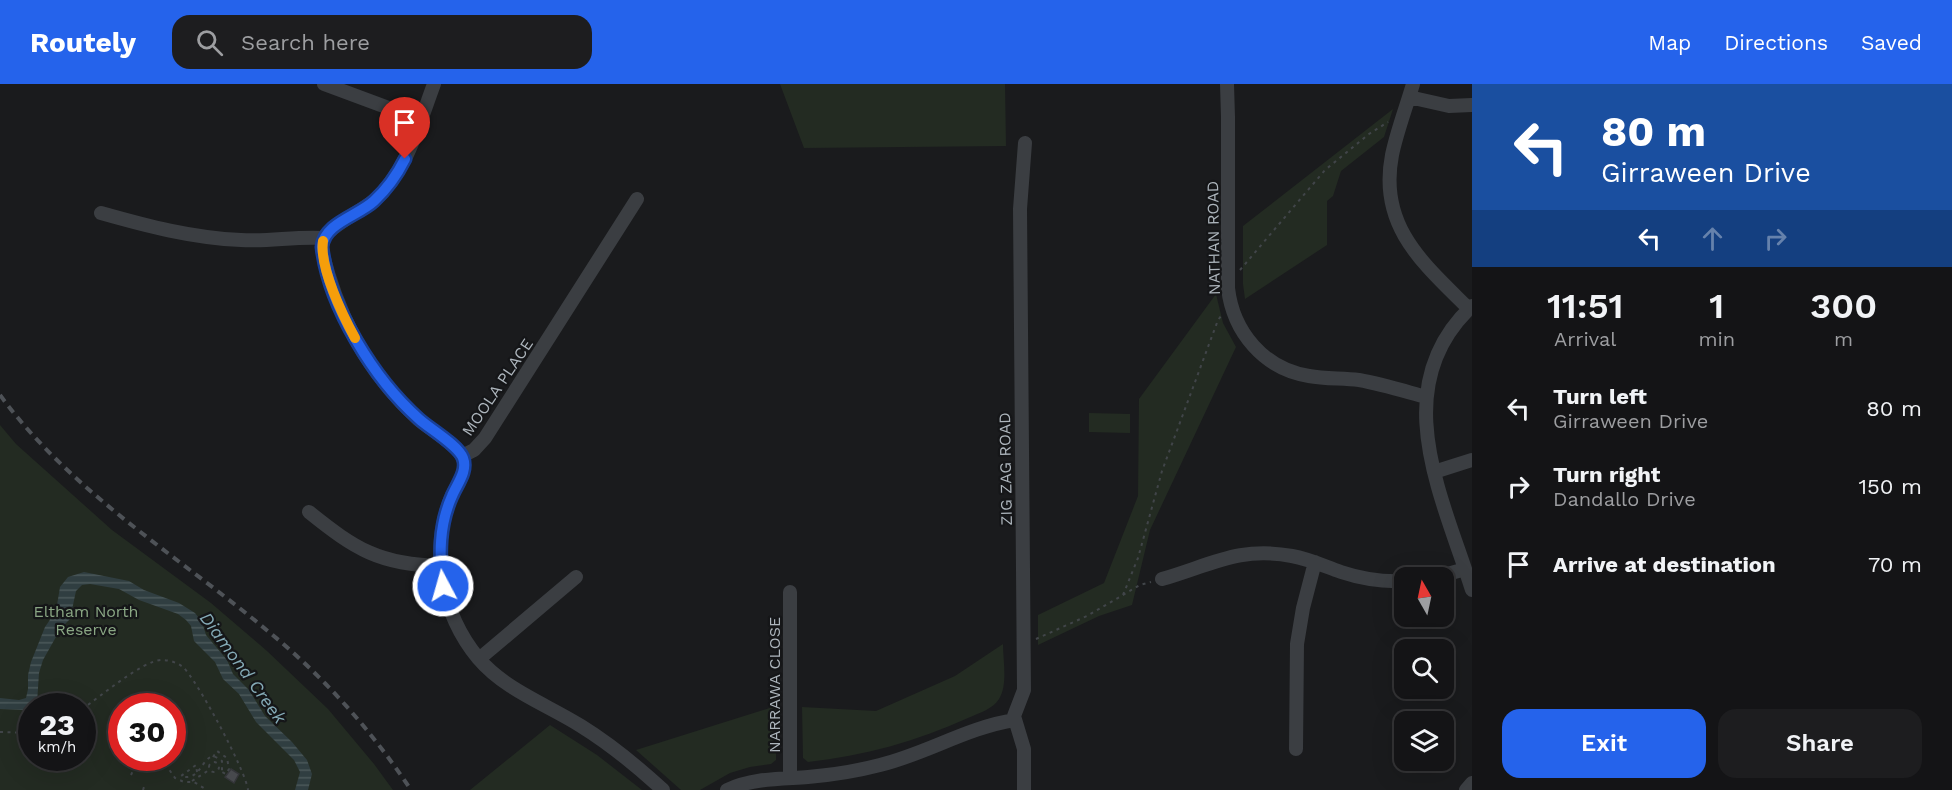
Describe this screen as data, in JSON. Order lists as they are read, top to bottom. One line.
{"streets":{"street":["NATHAN ROAD","MOOLA PLACE","ZIG ZAG ROAD","NARRAWA CLOSE"]},"water":["Diamond Creek"],"parks":["Eltham North Reserve"],"north":"top","page":{"header":"Routely","search":"Search here","nav":["Map","Directions","Saved"],"turn":["80 m","Girraween Drive"],"eta":["11:51","Arrival","1","min","300","m"],"list":[{"name":"Turn left","note":"Girraween Drive","value":"80 m"},{"name":"Turn right","note":"Dandallo Drive","value":"150 m"},{"name":"Arrive at destination","value":"70 m"}],"speed":"23 km/h","limit":"30","buttons":["Exit","Share"]}}
